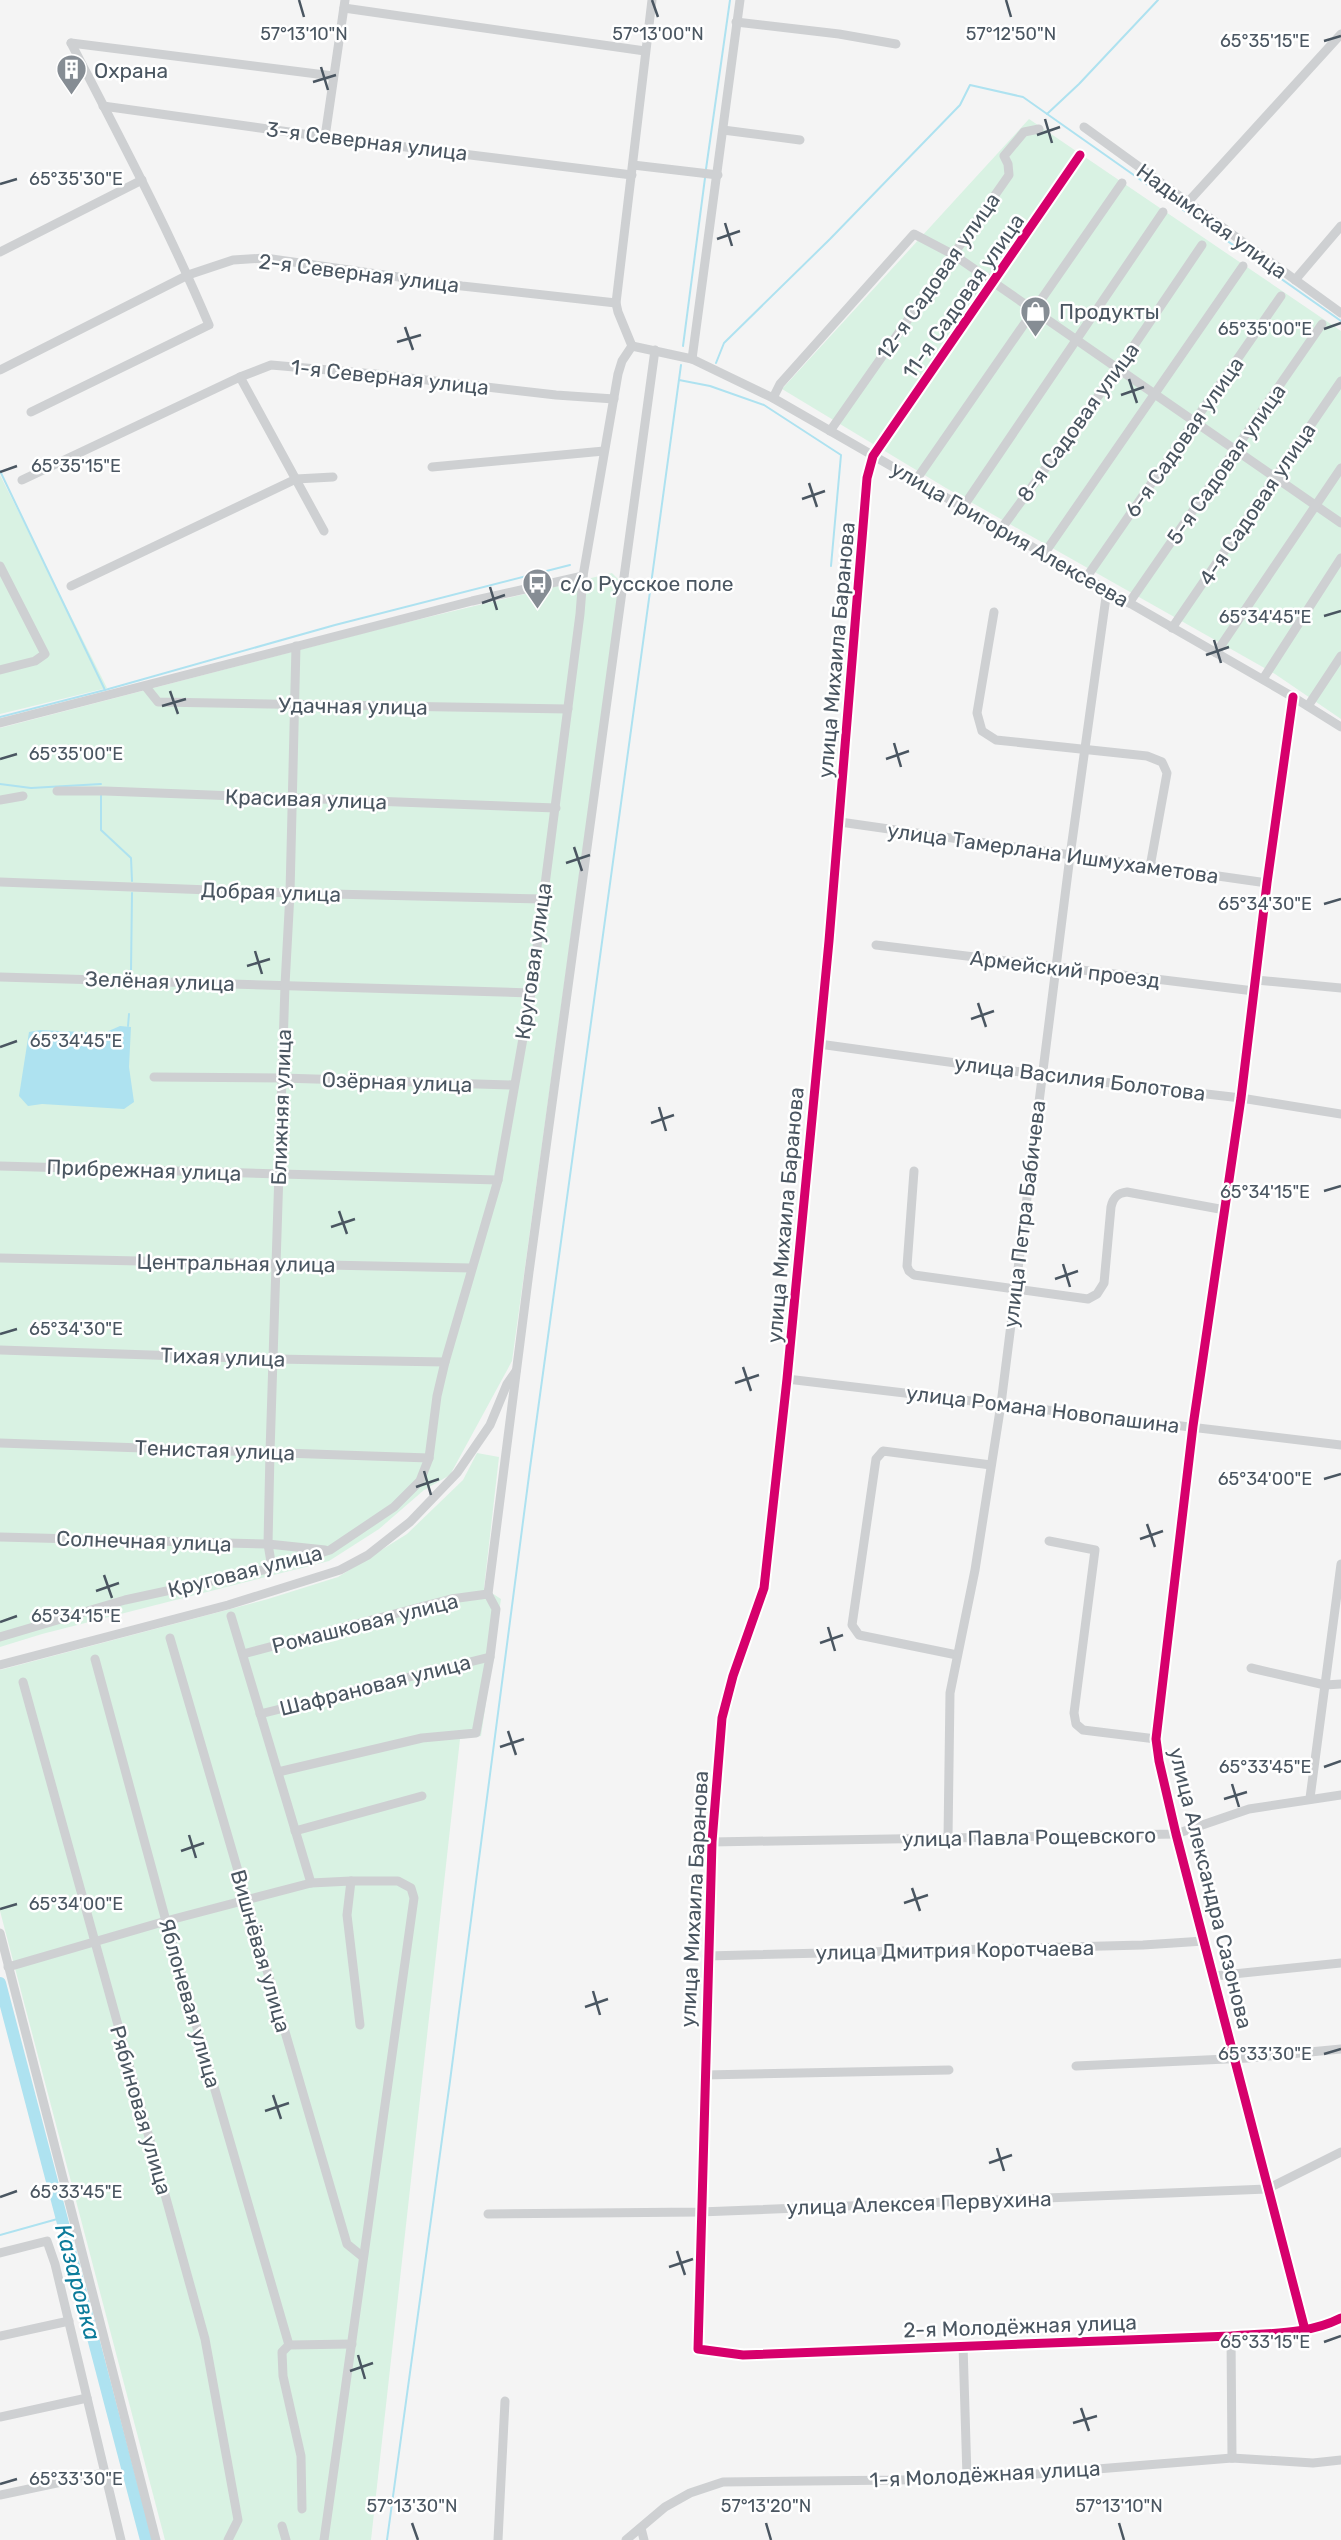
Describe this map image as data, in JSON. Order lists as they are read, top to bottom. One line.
{"streets":{"street":["3-я Северная улица","Надымская улица","2-я Северная улица","12-я Садовая улица","11-я Садовая улица","1-я Северная улица","8-я Садовая улица","6-я Садовая улица","5-я Садовая улица","4-я Садовая улица","улица Григория Алексеева","улица Михаила Баранова","Удачная улица","Красивая улица","улица Тамерлана Ишмухаметова","Добрая улица","Круговая улица","Армейский проезд","Зелёная улица","улица Василия Болотова","Озёрная улица","Ближняя улица","Прибрежная улица","улица Петра Бабичева","Центральная улица","Тихая улица","улица Романа Новопашина","Тенистая улица","Солнечная улица","Ромашковая улица","Шафрановая улица","улица Павла Рощевского","улица Александра Сазонова","улица Дмитрия Коротчаева","Вишнёвая улица","Яблоневая улица","Рябиновая улица","улица Алексея Первухина","2-я Молодёжная улица","1-я Молодёжная улица"]},"crossings":[["12-я Садовая улица","улица Григория Алексеева"],["11-я Садовая улица","улица Григория Алексеева"],["11-я Садовая улица","улица Михаила Баранова"],["1-я Северная улица","Круговая улица"],["8-я Садовая улица","улица Григория Алексеева"],["6-я Садовая улица","улица Григория Алексеева"],["5-я Садовая улица","улица Григория Алексеева"],["4-я Садовая улица","улица Григория Алексеева"],["улица Григория Алексеева","улица Михаила Баранова"],["улица Григория Алексеева","Круговая улица"],["улица Григория Алексеева","улица Петра Бабичева"],["улица Григория Алексеева","улица Александра Сазонова"],["улица Михаила Баранова","улица Тамерлана Ишмухаметова"],["улица Михаила Баранова","улица Василия Болотова"],["улица Михаила Баранова","улица Романа Новопашина"],["улица Михаила Баранова","улица Павла Рощевского"],["улица Михаила Баранова","улица Дмитрия Коротчаева"],["улица Михаила Баранова","улица Алексея Первухина"],["улица Михаила Баранова","2-я Молодёжная улица"],["Удачная улица","Круговая улица"],["Удачная улица","Ближняя улица"],["Красивая улица","Круговая улица"],["Красивая улица","Ближняя улица"],["улица Тамерлана Ишмухаметова","улица Петра Бабичева"],["улица Тамерлана Ишмухаметова","улица Александра Сазонова"],["Добрая улица","Круговая улица"],["Добрая улица","Ближняя улица"],["Круговая улица","Зелёная улица"],["Круговая улица","Озёрная улица"],["Круговая улица","Ближняя улица"],["Круговая улица","Прибрежная улица"],["Круговая улица","Центральная улица"],["Круговая улица","Тихая улица"],["Круговая улица","Тенистая улица"],["Круговая улица","Солнечная улица"],["Армейский проезд","улица Петра Бабичева"],["Армейский проезд","улица Александра Сазонова"],["Зелёная улица","Ближняя улица"],["улица Василия Болотова","улица Петра Бабичева"],["улица Василия Болотова","улица Александра Сазонова"],["Озёрная улица","Ближняя улица"],["Ближняя улица","Прибрежная улица"],["Ближняя улица","Центральная улица"],["Ближняя улица","Тихая улица"],["Ближняя улица","Тенистая улица"],["Ближняя улица","Солнечная улица"],["улица Петра Бабичева","улица Романа Новопашина"],["улица Петра Бабичева","улица Павла Рощевского"],["улица Романа Новопашина","улица Александра Сазонова"],["улица Павла Рощевского","улица Александра Сазонова"],["улица Александра Сазонова","улица Дмитрия Коротчаева"],["улица Александра Сазонова","улица Алексея Первухина"],["улица Александра Сазонова","2-я Молодёжная улица"]],"water":["Казаровка"],"places":{"building":["Охрана"],"shop":["Продукты"],"bus stop":["с/о Русское поле"]},"coordinates":["57°13'10\"N","57°13'00\"N","57°12'50\"N","65°35'15\"E","65°35'30\"E","65°35'00\"E","65°34'45\"E","65°34'30\"E","65°34'15\"E","65°34'00\"E","65°33'45\"E","65°33'30\"E","65°33'15\"E","57°13'30\"N","57°13'20\"N"]}
